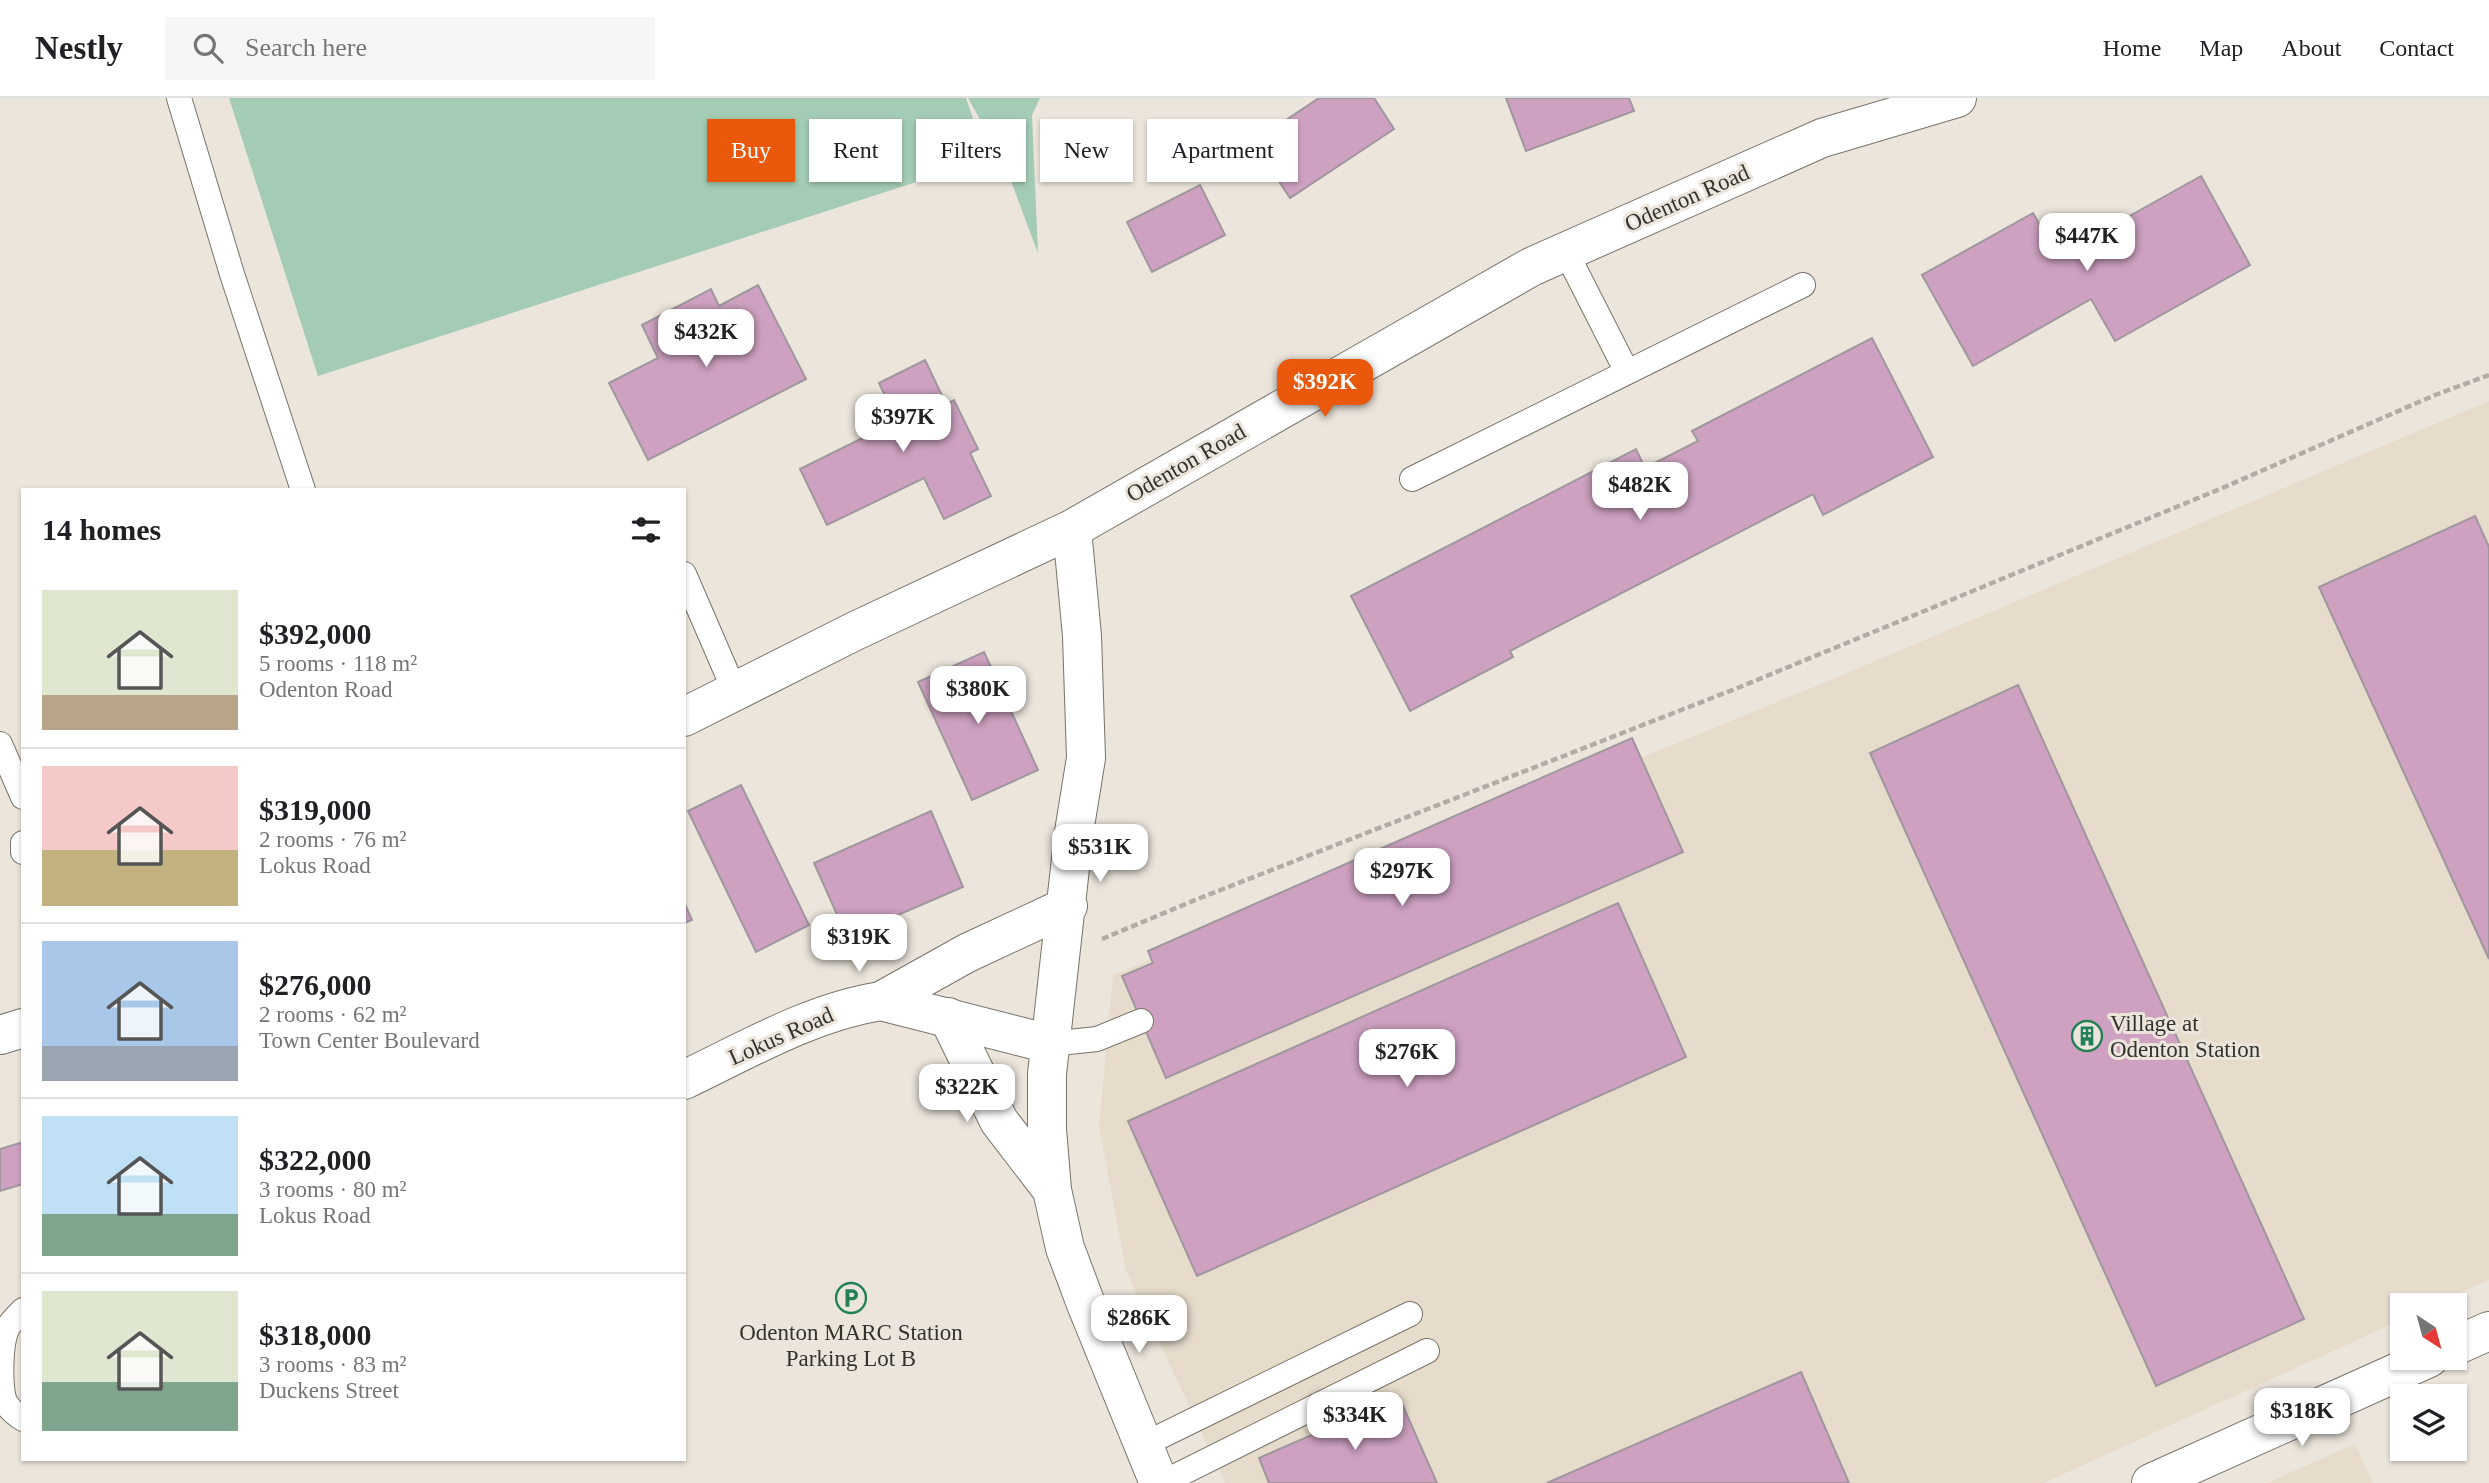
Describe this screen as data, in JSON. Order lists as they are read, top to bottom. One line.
{"streets":{"street":["Odenton Road","Lokus Road"]},"places":{"building":["Village at Odenton Station"],"parking":["Odenton MARC Station Parking Lot B"]},"north":"bottom right","page":{"header":"Nestly","search":"Search here","nav":["Home","Map","About","Contact"],"chip":["Buy","Rent","Filters","New","Apartment"],"price":["$447K","$432K","$392K","$397K","$482K","$380K","$531K","$297K","$319K","$276K","$322K","$286K","$318K","$334K"],"heading":"14 homes","list":[{"name":"$392,000","note":"5 rooms · 118 m² · Odenton Road"},{"name":"$319,000","note":"2 rooms · 76 m² · Lokus Road"},{"name":"$276,000","note":"2 rooms · 62 m² · Town Center Boulevard"},{"name":"$322,000","note":"3 rooms · 80 m² · Lokus Road"},{"name":"$318,000","note":"3 rooms · 83 m² · Duckens Street"}]}}
